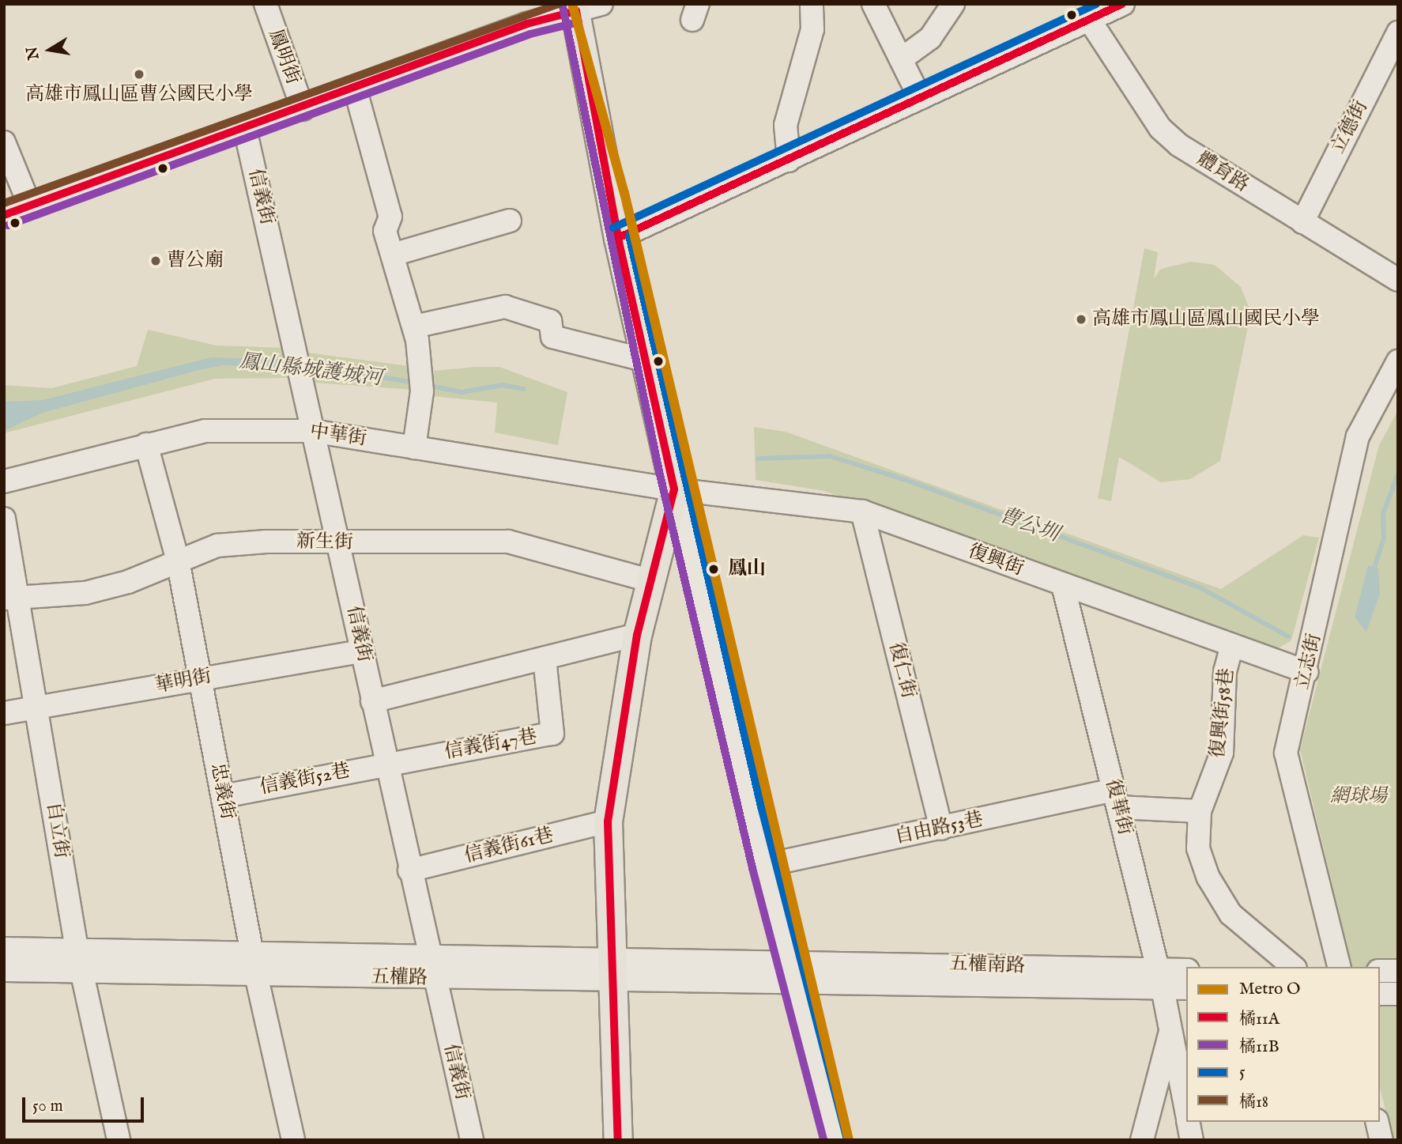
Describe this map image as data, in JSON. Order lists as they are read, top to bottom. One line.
{"streets":{"street":["鳳明街","立德街","體育路","信義街","中華街","新生街","復興街","立志街","復仁街","華明街","復興街58巷","信義街47巷","信義街52巷","忠義街","復華街","自由路53巷","自立街","信義街61巷","五權南路","五權路"]},"crossings":[["立德街","體育路"],["信義街","中華街"],["信義街","新生街"],["信義街","華明街"],["信義街","信義街47巷"],["信義街","信義街52巷"],["信義街","信義街61巷"],["信義街","五權路"],["中華街","復興街"],["中華街","忠義街"],["新生街","忠義街"],["新生街","自立街"],["復興街","立志街"],["復興街","復仁街"],["復興街","復興街58巷"],["復興街","復華街"],["復仁街","自由路53巷"],["華明街","忠義街"],["華明街","自立街"],["復興街58巷","自由路53巷"],["信義街47巷","信義街52巷"],["信義街52巷","忠義街"],["忠義街","五權路"],["復華街","自由路53巷"],["復華街","五權南路"],["自立街","五權路"],["五權南路","五權路"]],"water":["鳳山縣城護城河","曹公圳"],"parks":["網球場"],"places":["高雄市鳳山區曹公國民小學","曹公廟","高雄市鳳山區鳳山國民小學","鳳山"],"lines":["metro line O","transit line 橘11A","transit line 5","transit line 橘18","transit line 橘11B"],"legend":["Metro O","橘11A","橘11B","5","橘18"],"scale_bar":"50 m","north":"left"}
